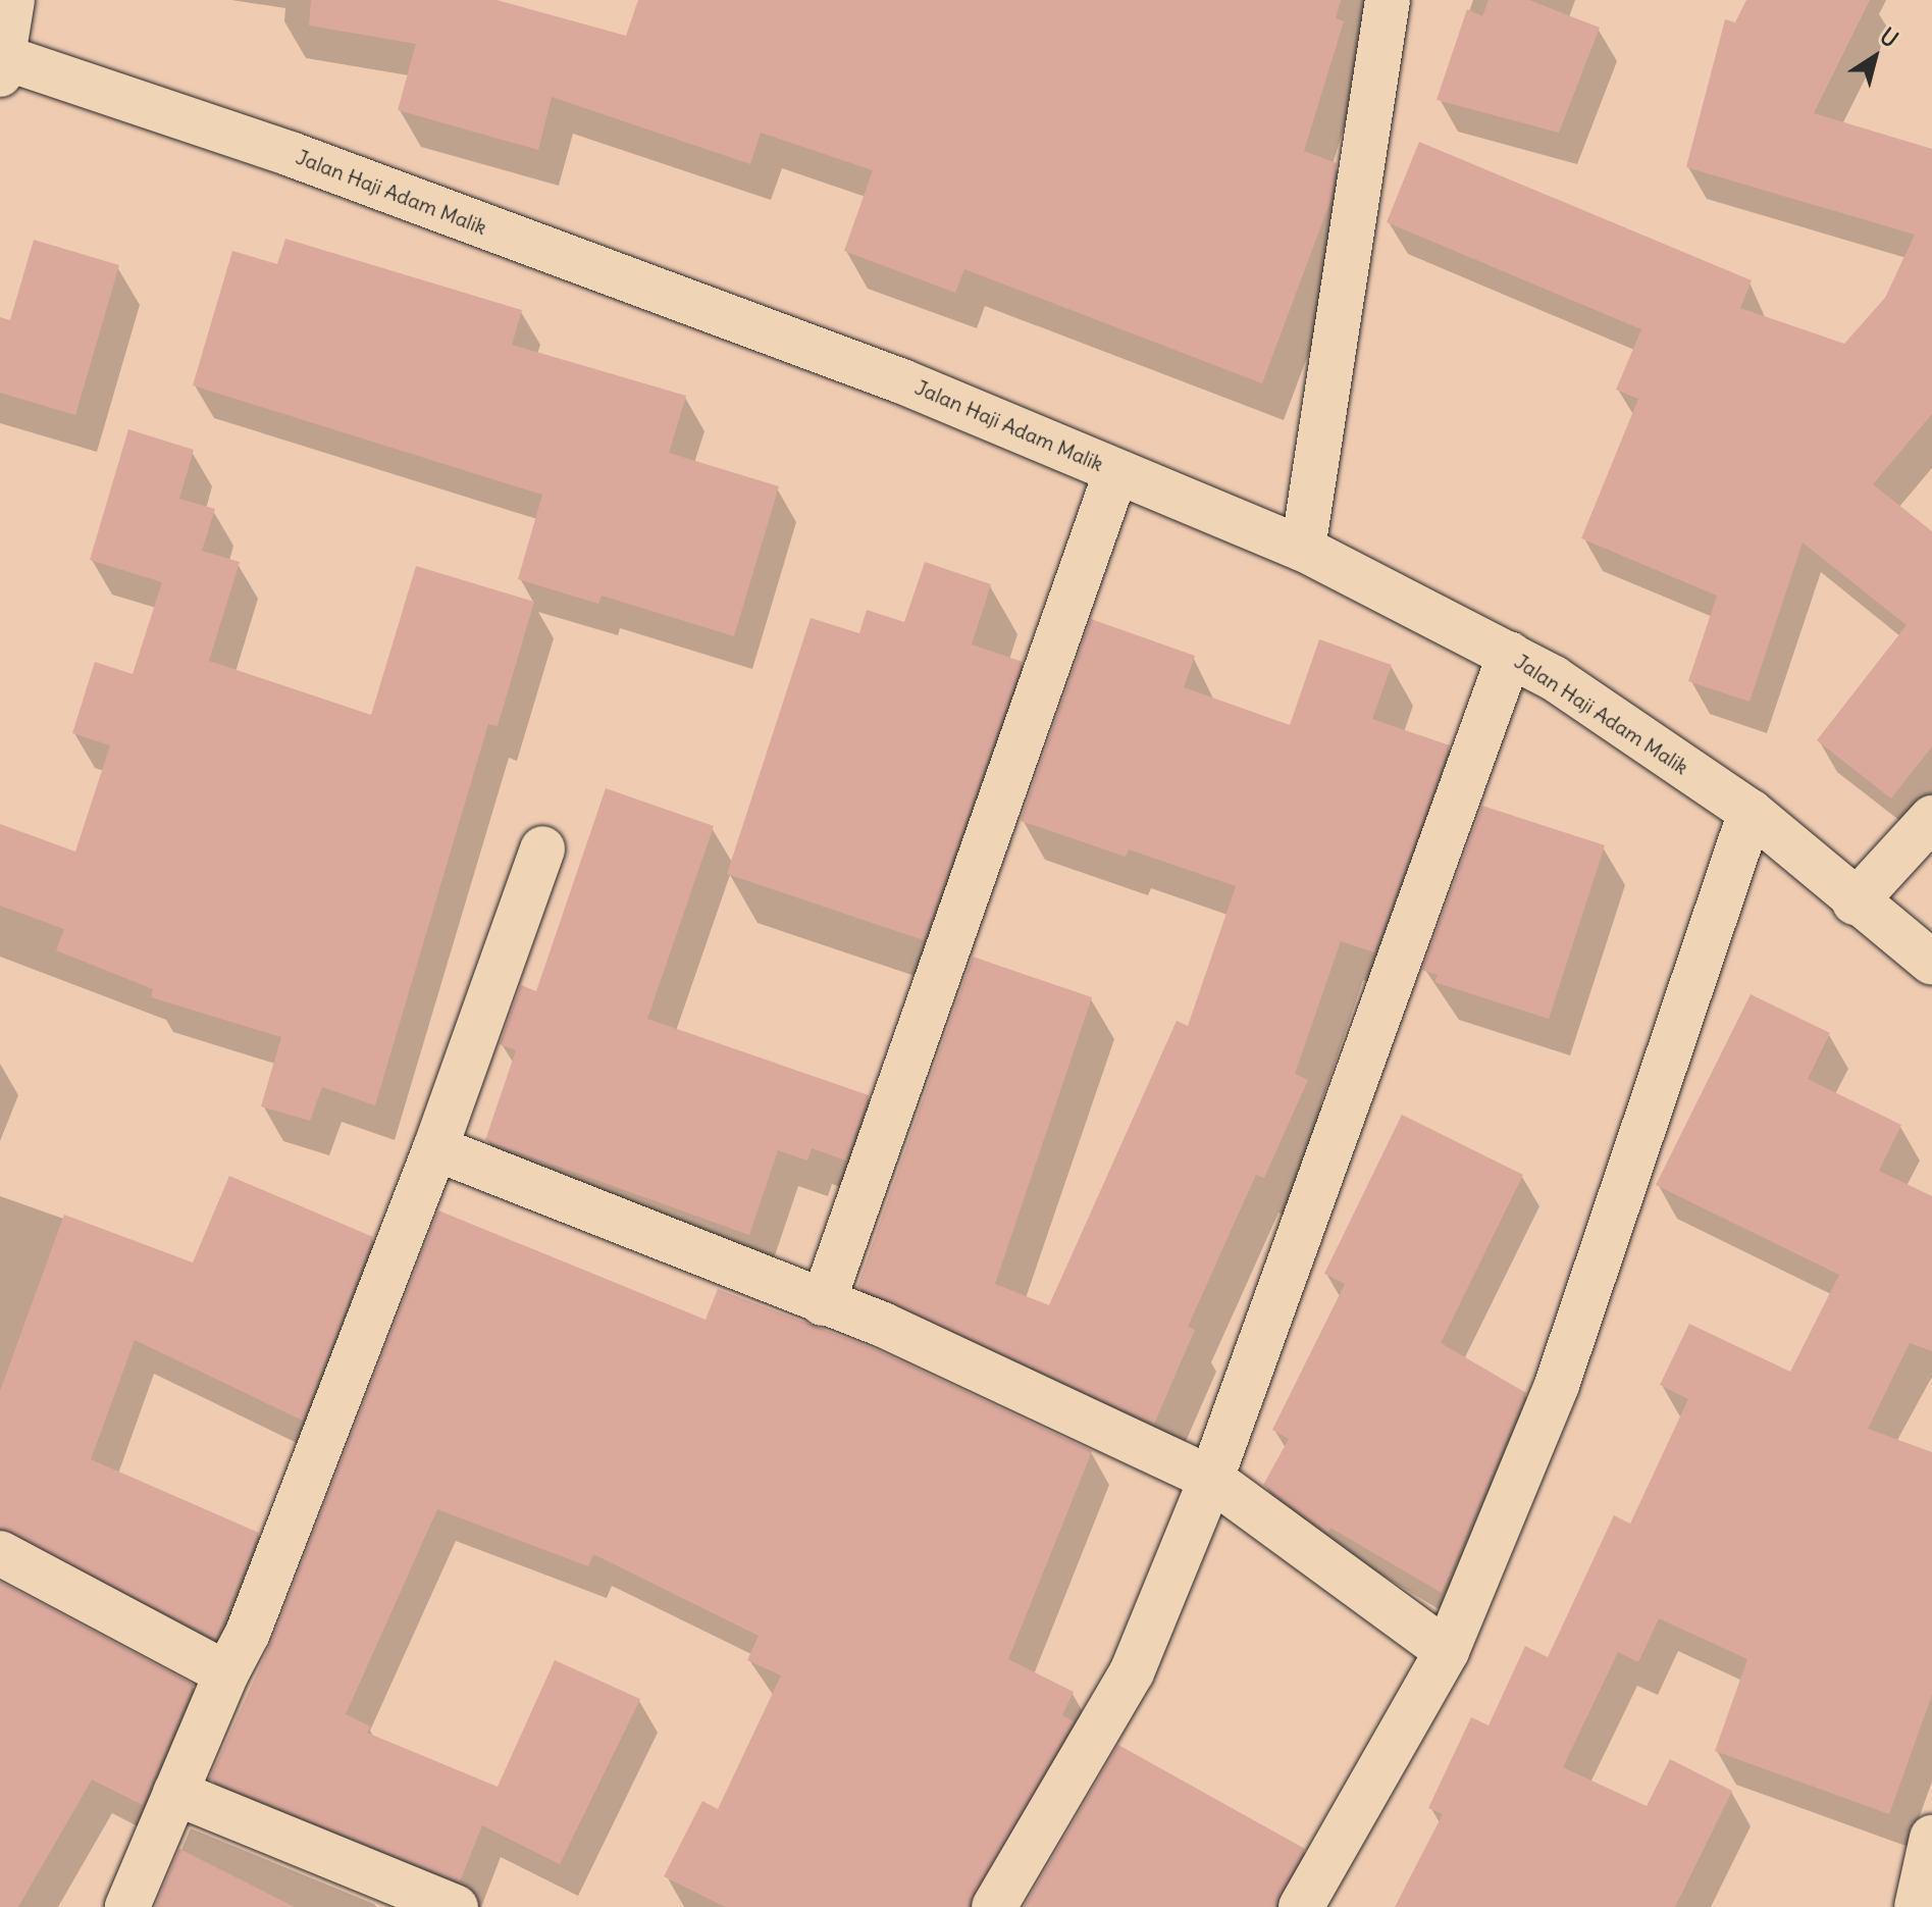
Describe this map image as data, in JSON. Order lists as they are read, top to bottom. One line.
{"streets":{"street":["Jalan Haji Adam Malik"]},"north":"top right"}
